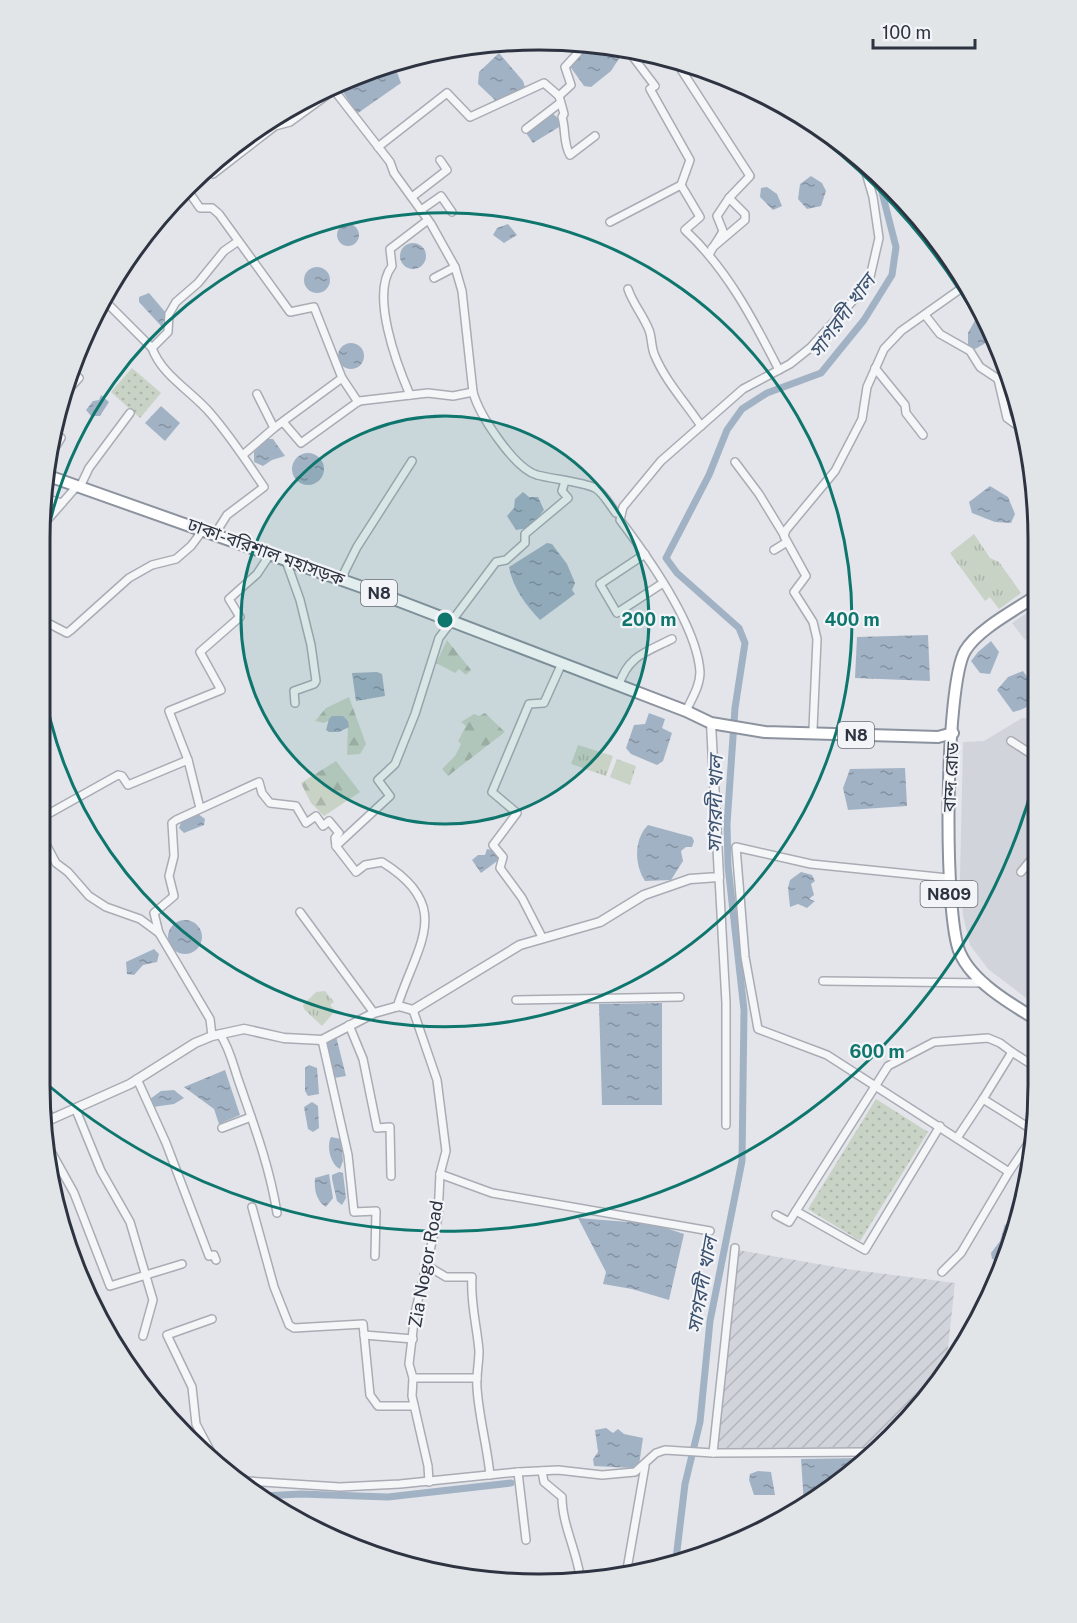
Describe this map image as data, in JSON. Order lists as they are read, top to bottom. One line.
{"streets":{"highway":["ঢাকা-বরিশাল মহাসড়ক","N8","বান্দ রোড","N809"],"street":["Zia Nogor Road"]},"crossings":[["ঢাকা-বরিশাল মহাসড়ক","N8"],["N8","বান্দ রোড"]],"water":["সাগরদী খাল"],"scale_bar":"100 m","rings":["200 m","400 m","600 m"]}
